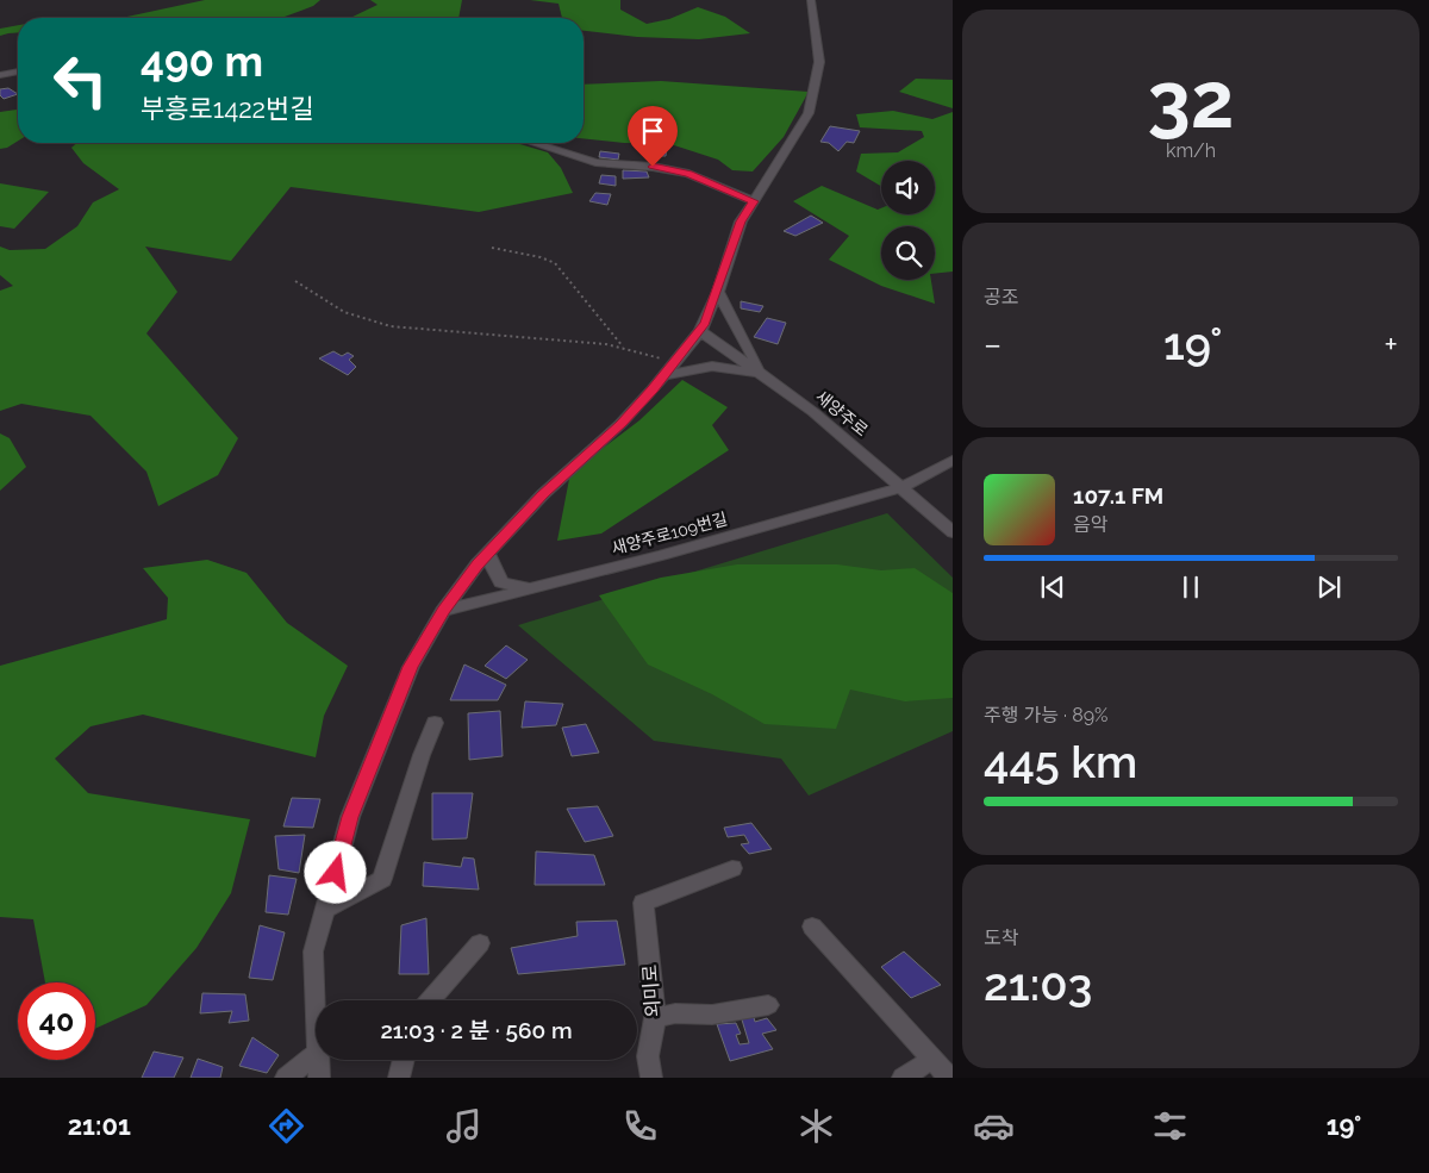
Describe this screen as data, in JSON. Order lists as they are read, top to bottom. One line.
{"streets":{"street":["새양주로","새양주로109번길","외미로"]},"crossings":[["새양주로","새양주로109번길"]],"page":{"tile":[["32","km/h"],"공조",["주행 가능 · 89%","445 km"],["도착","21:03"]],"turn":["490 m","부흥로1422번길"],"heat":["−","19°","+"],"song":["107.1 FM","음악"],"limit":"40","trip":"21:03 · 2 분 · 560 m","tabs":["21:01","19°"]}}
